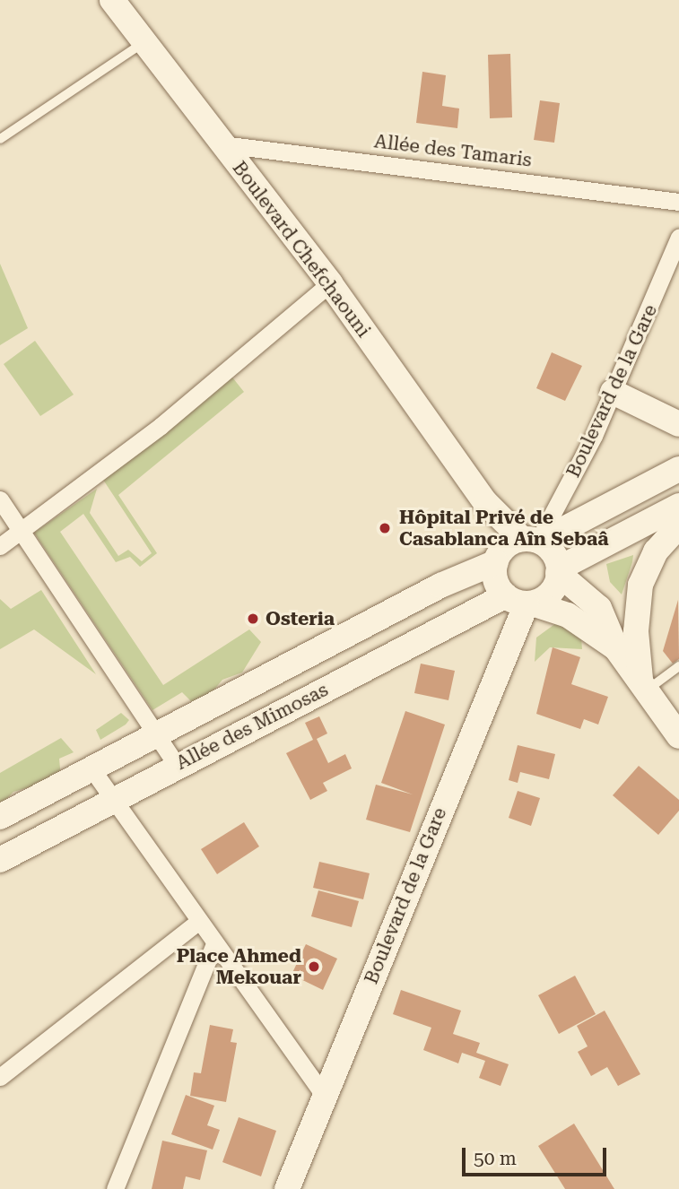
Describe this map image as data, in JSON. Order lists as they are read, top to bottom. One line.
{"streets":{"main road":["Boulevard Chefchaouni","Boulevard de la Gare","Allée des Mimosas"],"street":["Allée des Tamaris"]},"crossings":[["Allée des Tamaris","Boulevard Chefchaouni"],["Boulevard Chefchaouni","Boulevard de la Gare"],["Boulevard Chefchaouni","Allée des Mimosas"],["Boulevard de la Gare","Allée des Mimosas"]],"places":["Hôpital Privé de Casablanca Aîn Sebaâ","Osteria","Place Ahmed Mekouar"],"scale_bar":"50 m"}
